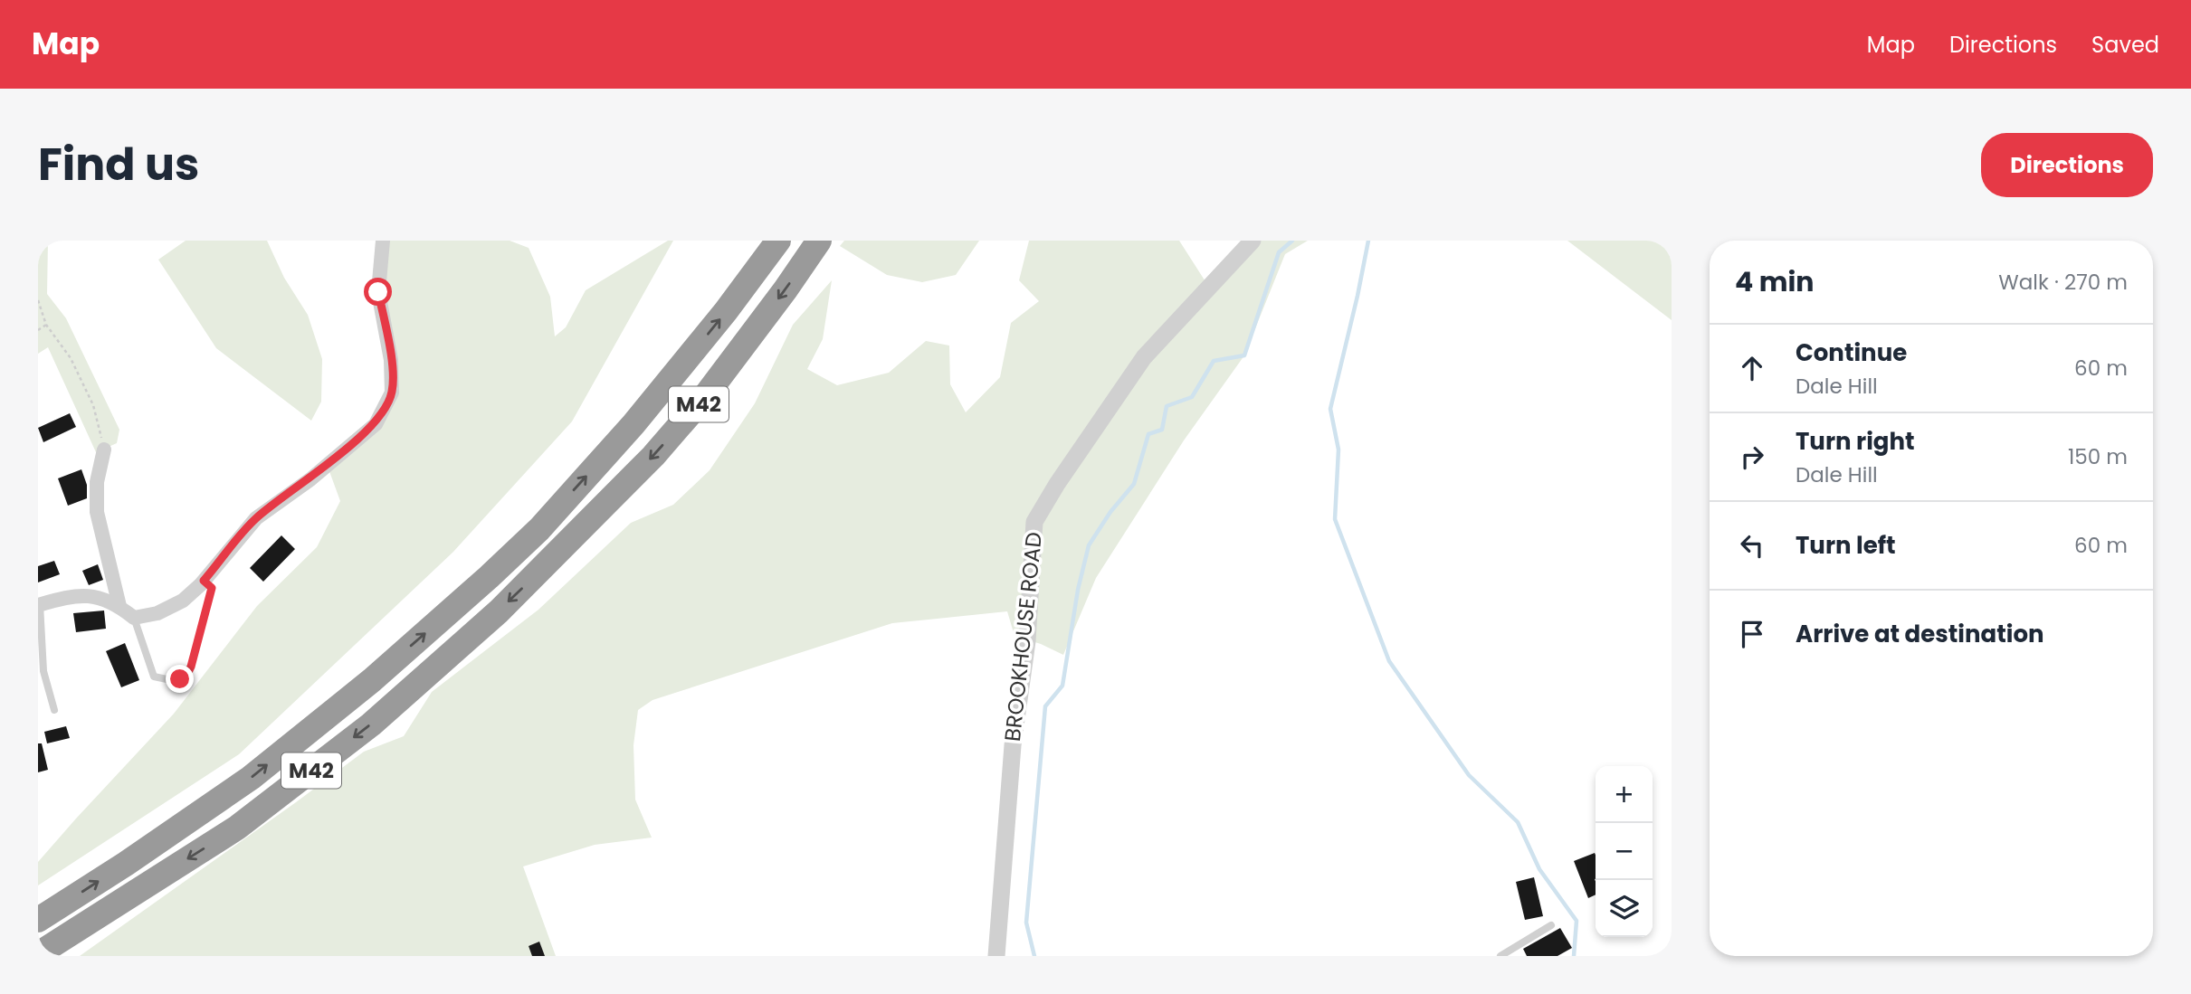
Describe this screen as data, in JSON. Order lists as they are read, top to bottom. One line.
{"streets":{"highway":["M42"],"street":["BROOKHOUSE ROAD"]},"page":{"header":"Map","nav":["Map","Directions","Saved"],"title":"Find us","buttons":"Directions","heading":["4 min","Walk · 270 m"],"list":[["Continue","Dale Hill","60 m"],["Turn right","Dale Hill","150 m"],["Turn left","60 m"],"Arrive at destination"],"map_buttons":["+","−"]}}
